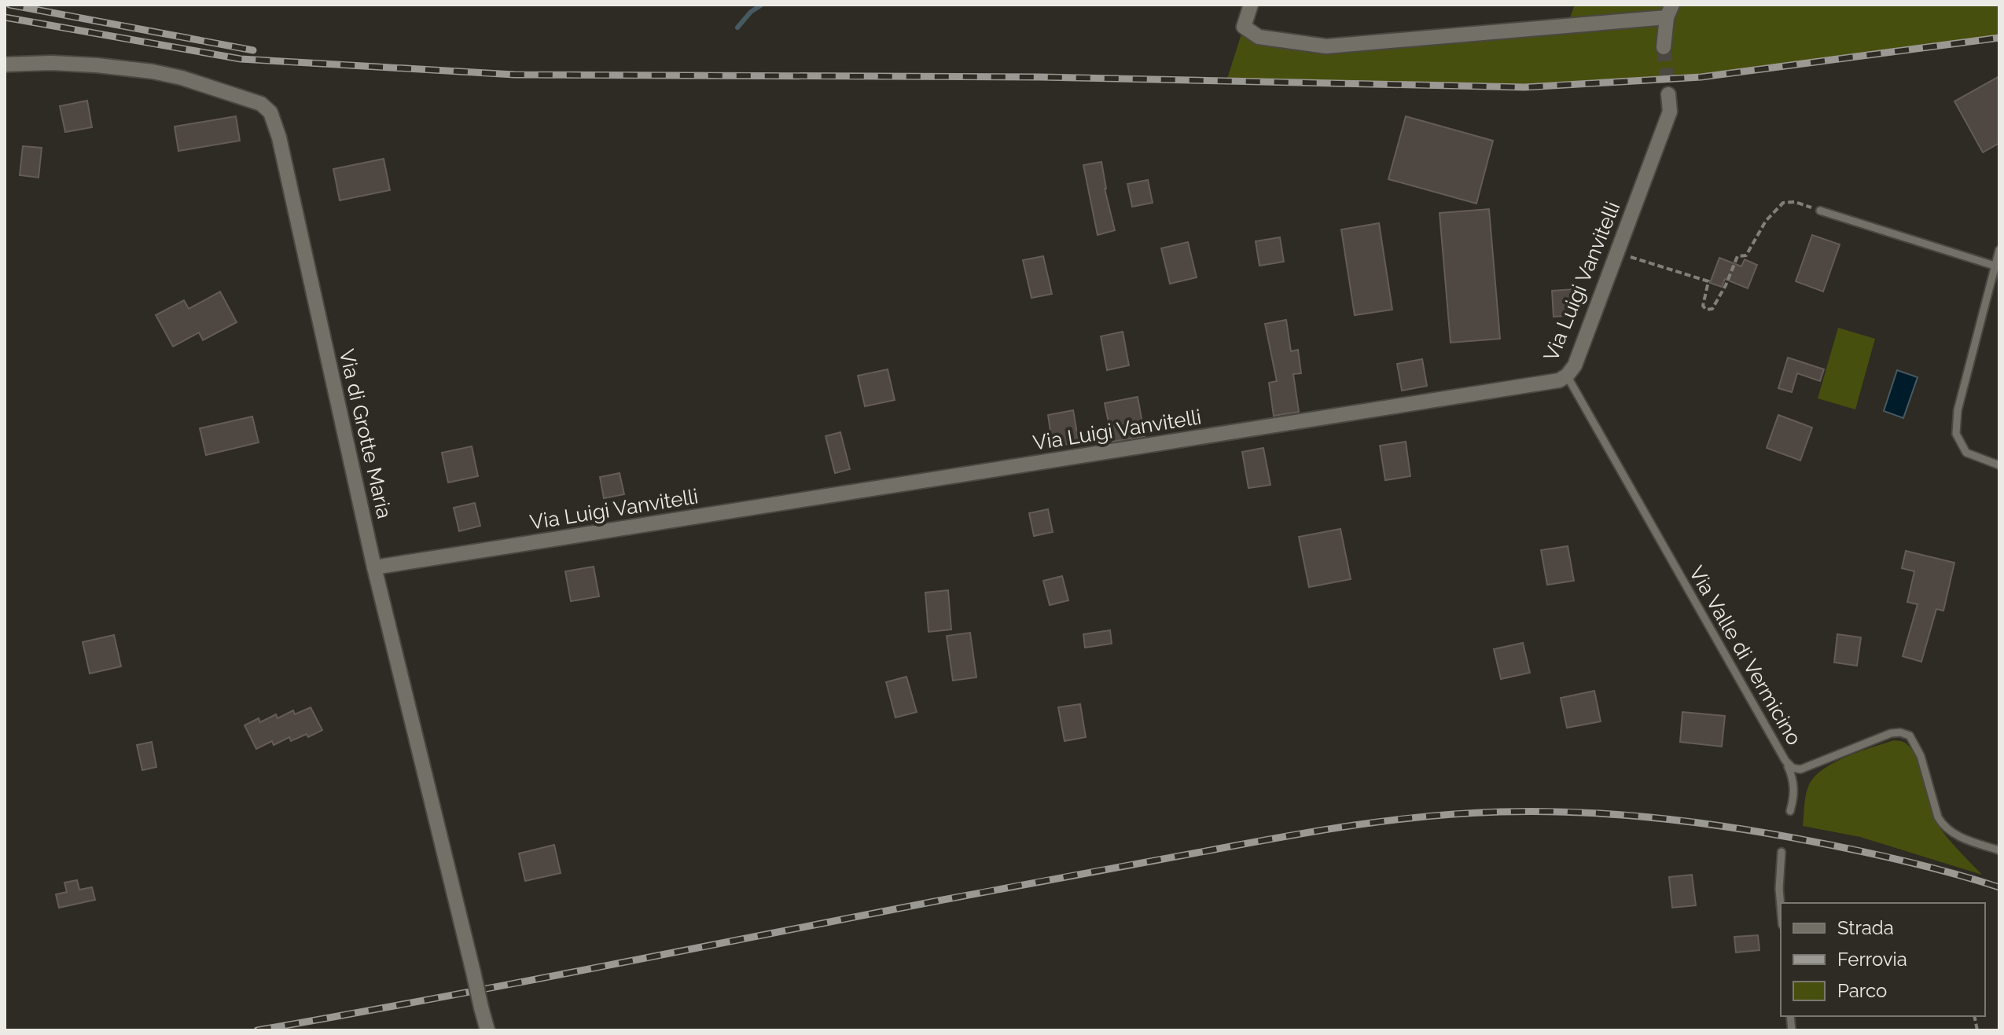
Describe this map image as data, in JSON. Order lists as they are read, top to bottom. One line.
{"streets":{"street":["Via Luigi Vanvitelli","Via di Grotte Maria"],"lane":["Via Valle di Vermicino"]},"crossings":[["Via Luigi Vanvitelli","Via di Grotte Maria"],["Via Luigi Vanvitelli","Via Valle di Vermicino"]],"legend":["Strada","Ferrovia","Parco"]}
